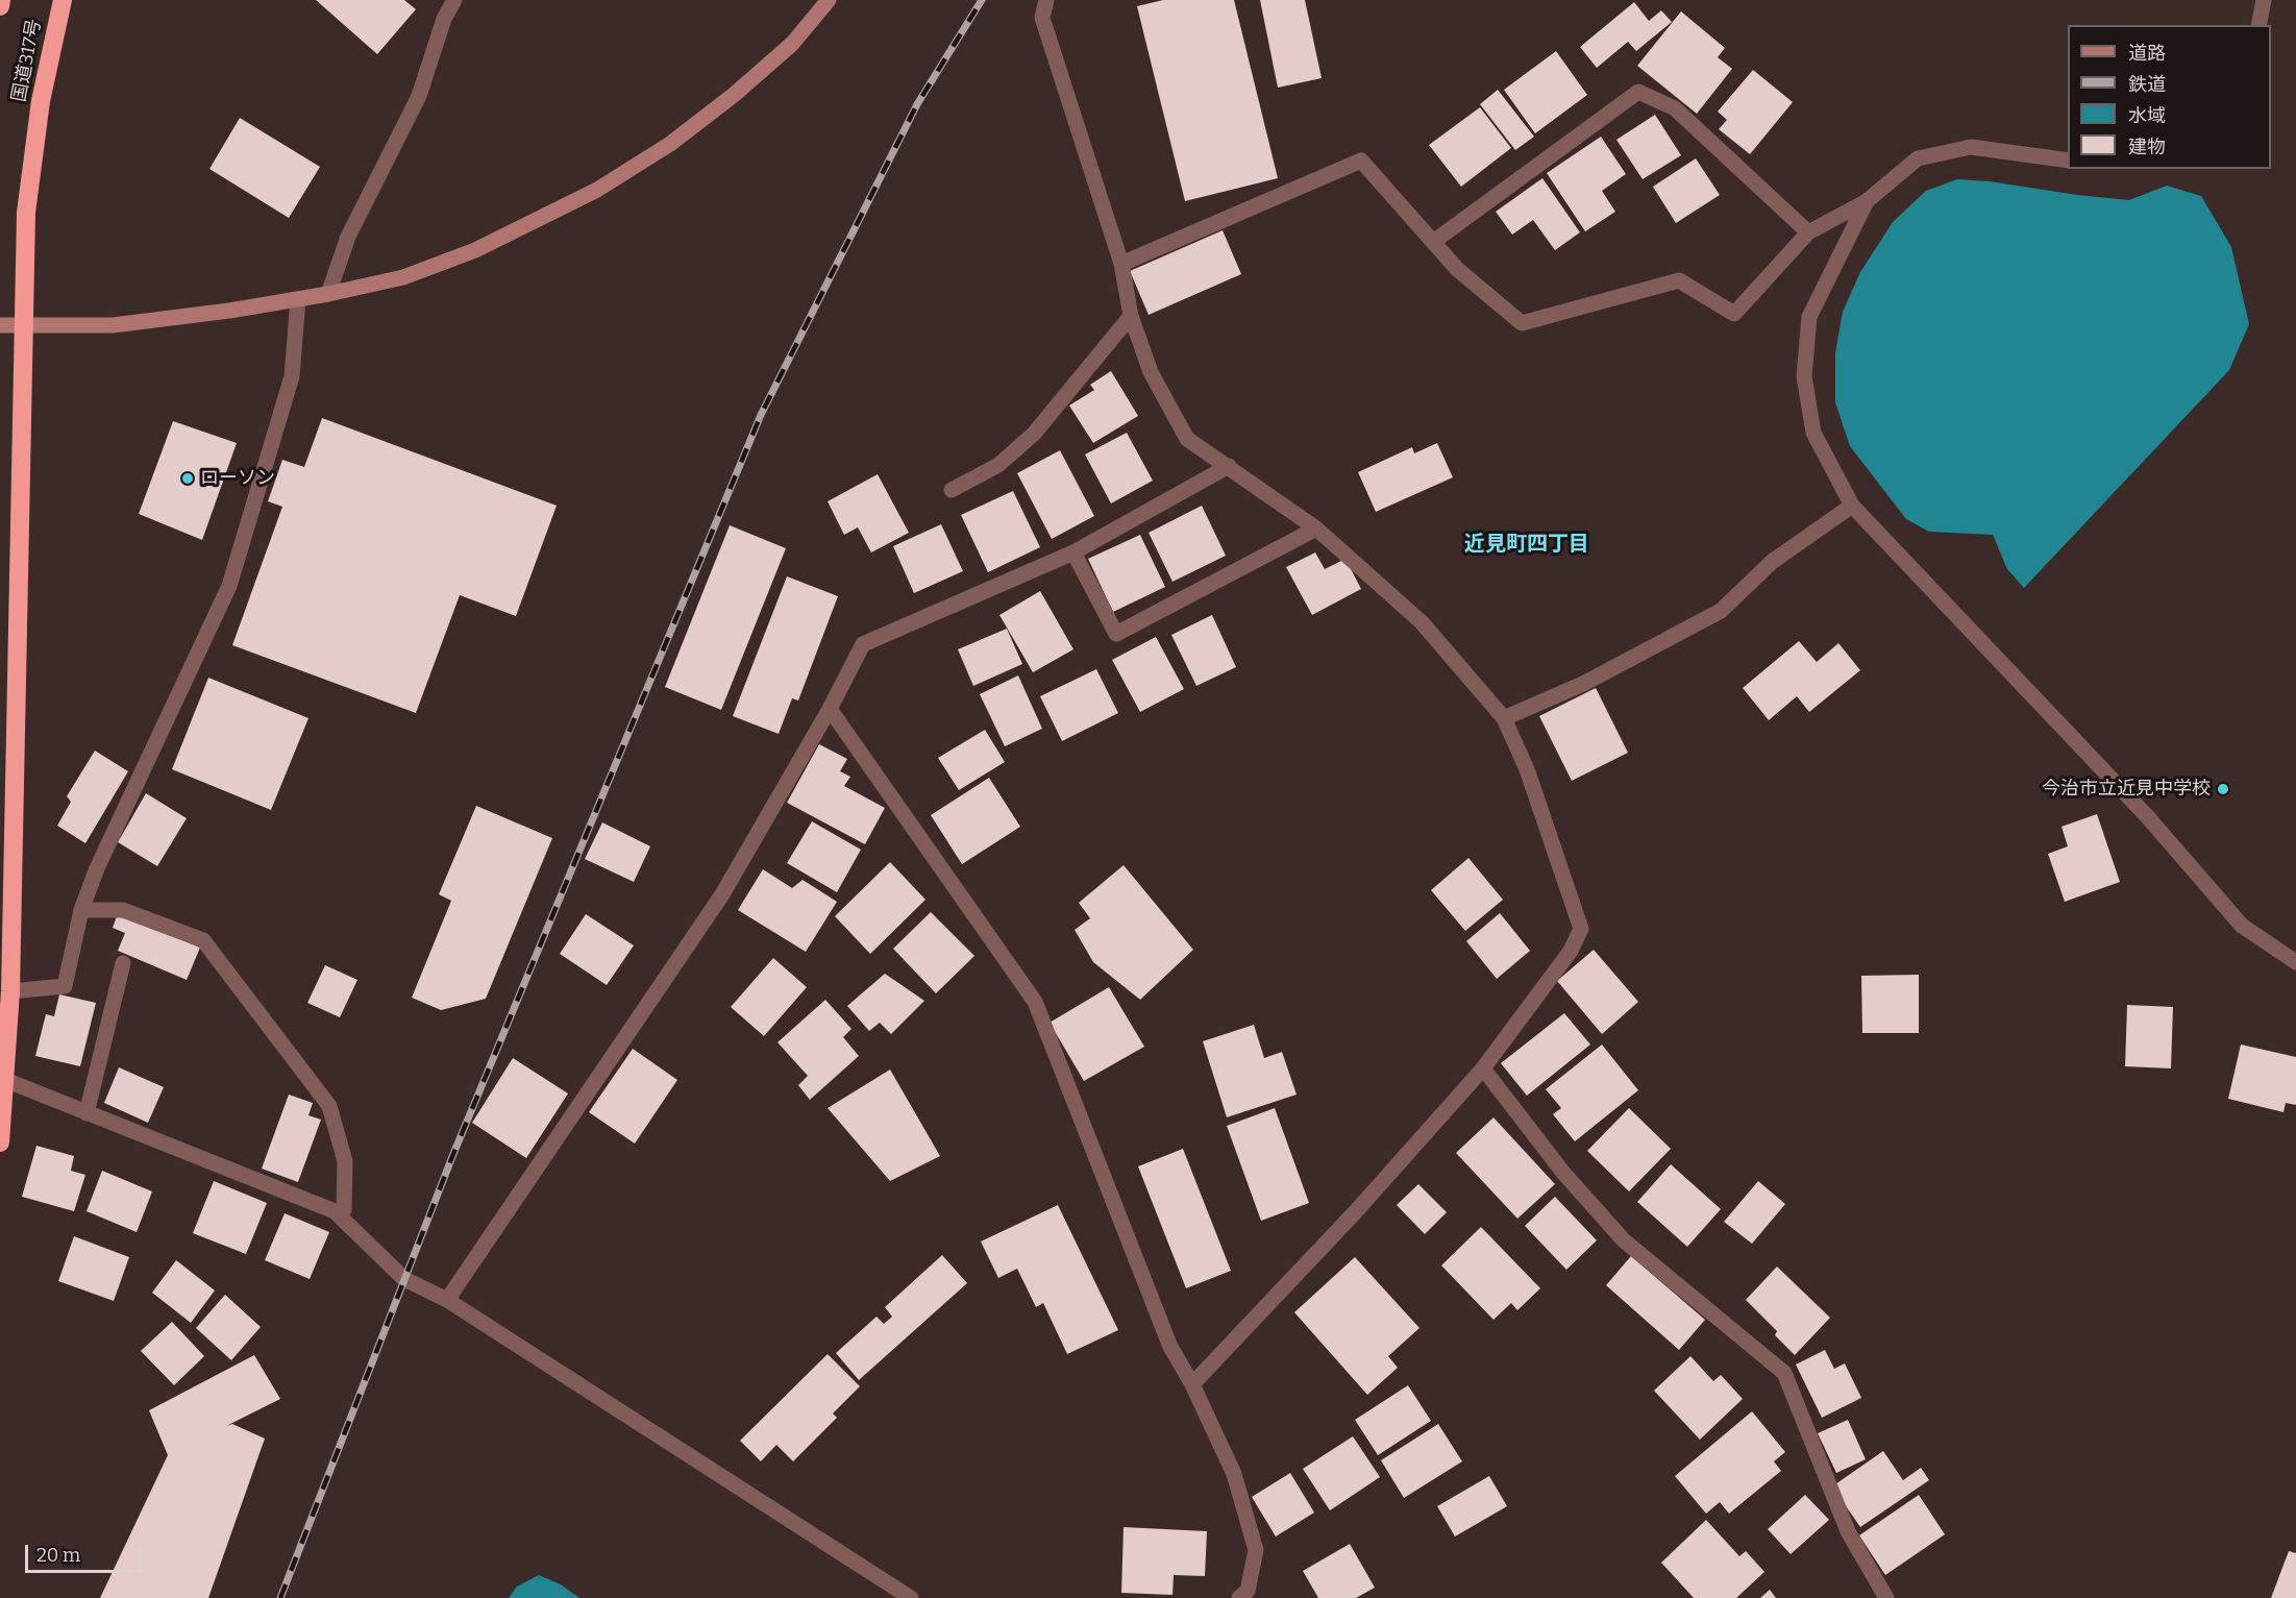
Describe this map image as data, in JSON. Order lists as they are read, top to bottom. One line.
{"streets":{"highway":["国道317号"]},"districts":["近見町四丁目"],"places":["ローソン","今治市立近見中学校"],"legend":["道路","鉄道","水域","建物"],"scale_bar":"20 m"}
